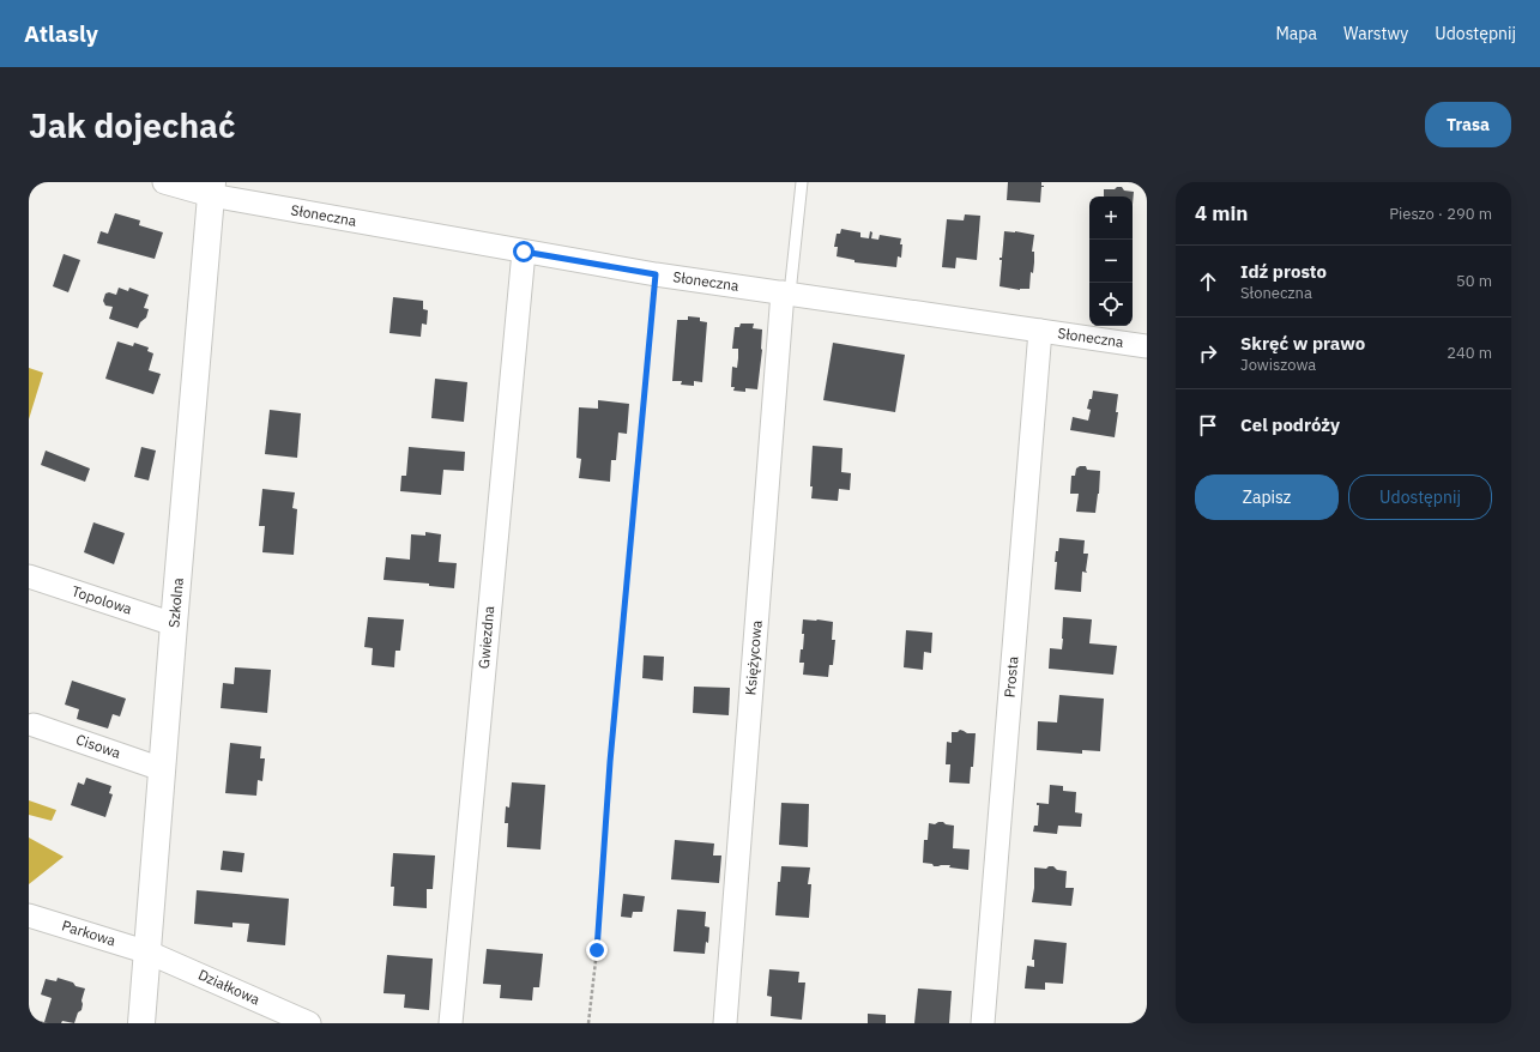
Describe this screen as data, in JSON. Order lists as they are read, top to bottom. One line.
{"streets":{"street":["Słoneczna","Topolowa","Szkolna","Gwiezdna","Księżycowa","Prosta","Cisowa","Parkowa","Działkowa"]},"crossings":[["Słoneczna","Szkolna"],["Słoneczna","Gwiezdna"],["Słoneczna","Księżycowa"],["Słoneczna","Prosta"],["Topolowa","Szkolna"],["Szkolna","Cisowa"],["Szkolna","Parkowa"],["Szkolna","Działkowa"],["Parkowa","Działkowa"]],"page":{"header":"Atlasly","nav":["Mapa","Warstwy","Udostępnij"],"buttons":["Trasa",["Zapisz","Udostępnij"]],"title":"Jak dojechać","heading":["4 min","Pieszo · 290 m"],"map_buttons":["+","−"],"list":[["Idź prosto","Słoneczna","50 m"],["Skręć w prawo","Jowiszowa","240 m"],"Cel podróży"]}}
